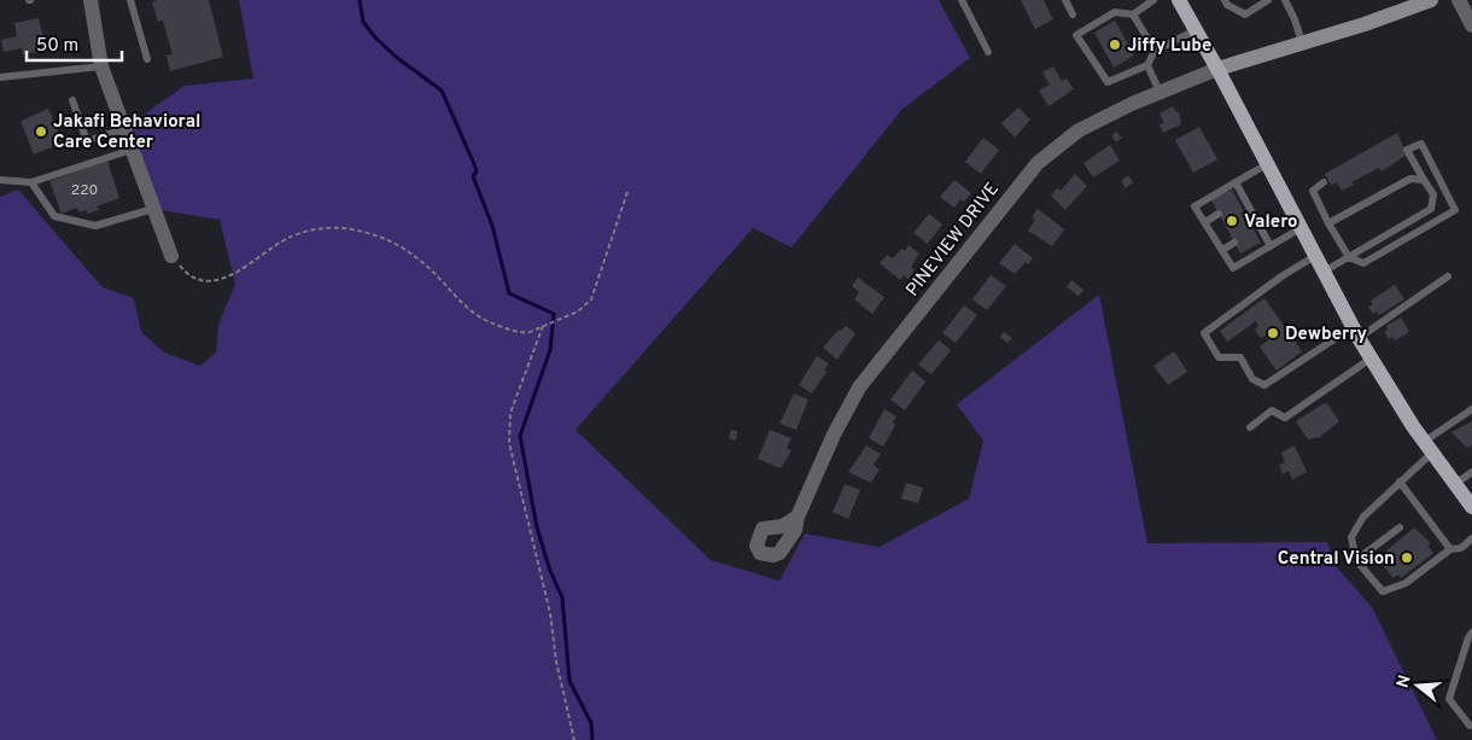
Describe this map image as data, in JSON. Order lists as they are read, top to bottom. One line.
{"streets":{"street":["PINEVIEW DRIVE"]},"places":["Jiffy Lube","Jakafi Behavioral Care Center","Valero","Dewberry","Central Vision"],"house_numbers":["220"],"scale_bar":"50 m","north":"left"}
